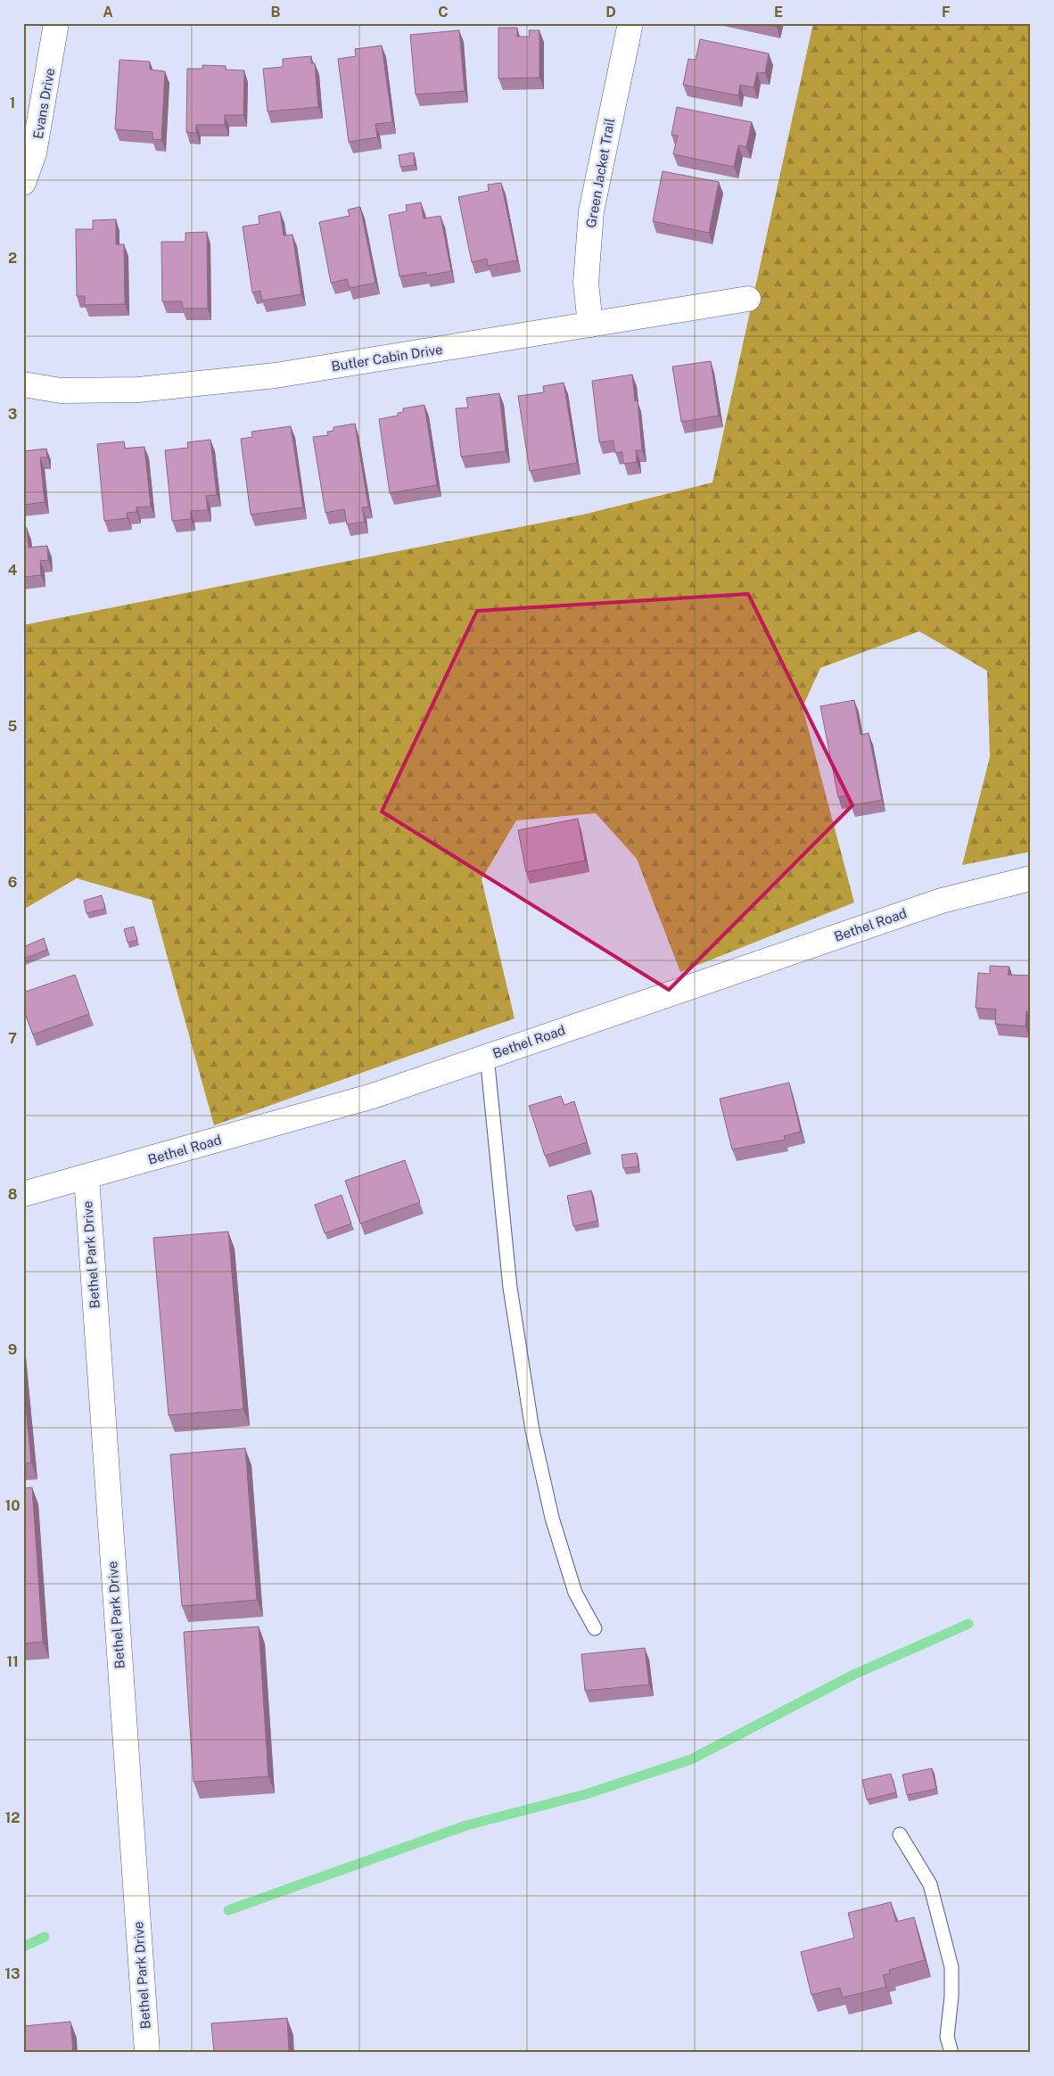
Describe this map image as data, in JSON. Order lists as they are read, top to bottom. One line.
{"streets":{"street":["Evans Drive","Green Jacket Trail","Butler Cabin Drive","Bethel Road","Bethel Park Drive"]},"crossings":[["Green Jacket Trail","Butler Cabin Drive"],["Bethel Road","Bethel Park Drive"]],"grid":{"columns":["A","B","C","D","E","F"],"rows":["1","2","3","4","5","6","7","8","9","10","11","12","13"]}}
